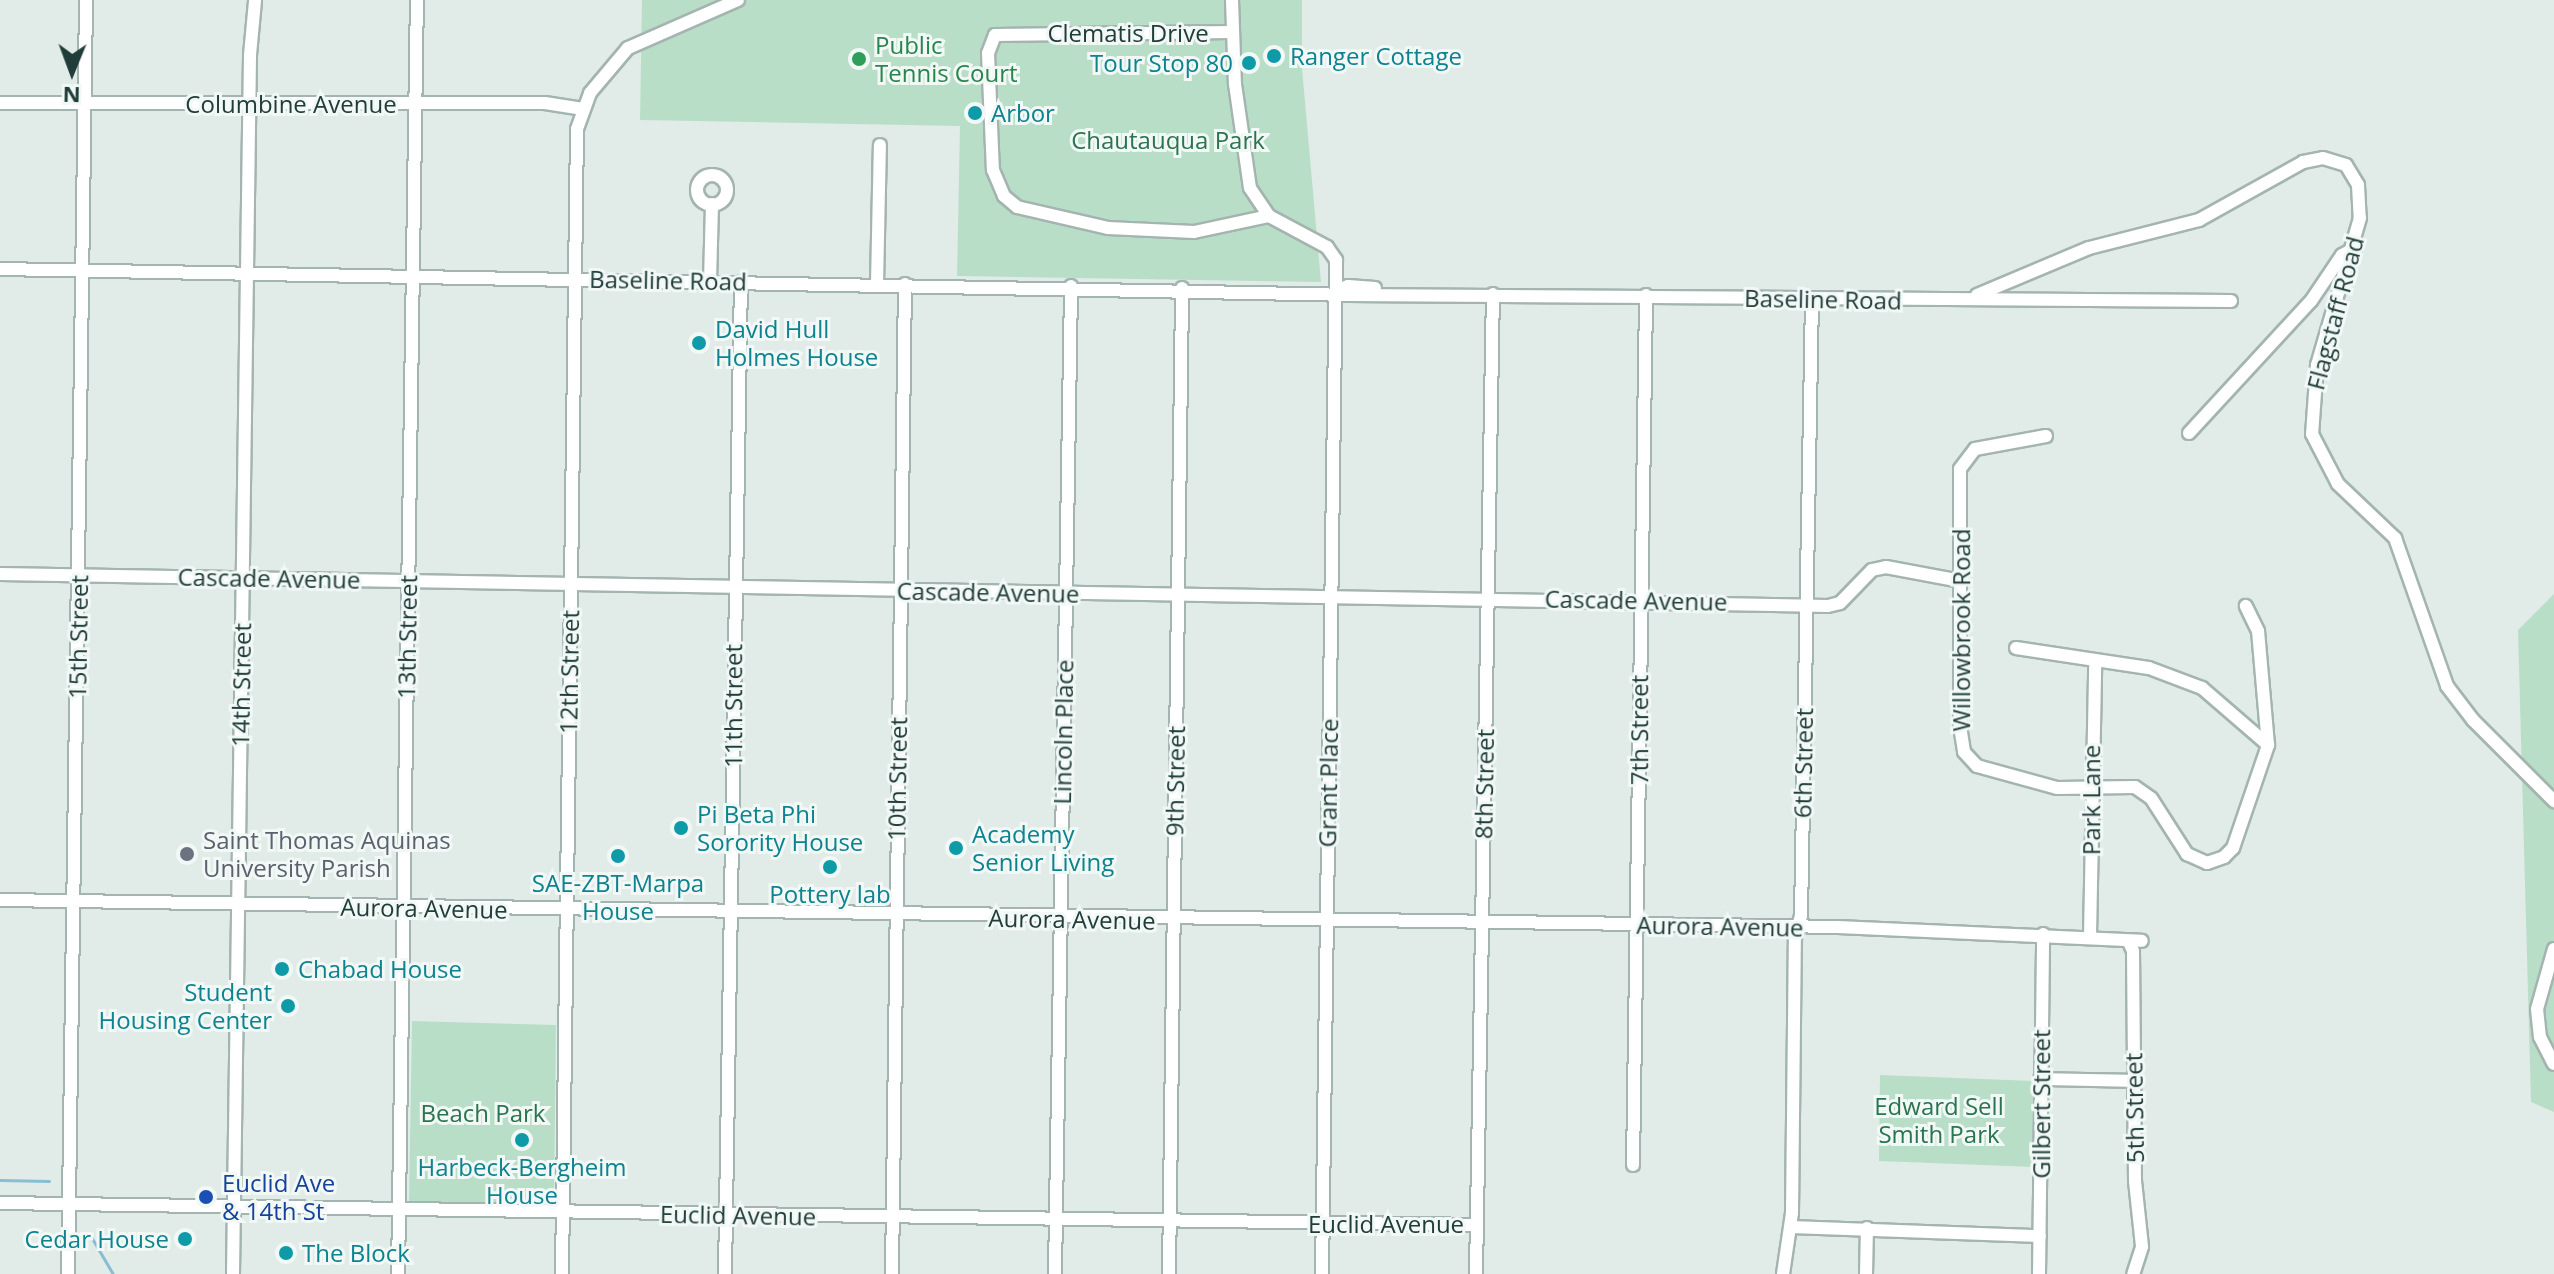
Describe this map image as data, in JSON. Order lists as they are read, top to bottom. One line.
{"streets":{"street":["Clematis Drive","Columbine Avenue","Baseline Road","Flagstaff Road","Cascade Avenue","Willowbrook Road","15th Street","13th Street","12th Street","14th Street","11th Street","7th Street","Lincoln Place","6th Street","10th Street","9th Street","Grant Place","8th Street","Park Lane","Aurora Avenue","Gilbert Street","5th Street","Euclid Avenue"]},"crossings":[["Clematis Drive","Grant Place"],["Columbine Avenue","15th Street"],["Columbine Avenue","13th Street"],["Columbine Avenue","12th Street"],["Columbine Avenue","14th Street"],["Baseline Road","Flagstaff Road"],["Baseline Road","15th Street"],["Baseline Road","13th Street"],["Baseline Road","12th Street"],["Baseline Road","14th Street"],["Baseline Road","11th Street"],["Baseline Road","7th Street"],["Baseline Road","Lincoln Place"],["Baseline Road","6th Street"],["Baseline Road","10th Street"],["Baseline Road","9th Street"],["Baseline Road","Grant Place"],["Baseline Road","8th Street"],["Cascade Avenue","Willowbrook Road"],["Cascade Avenue","15th Street"],["Cascade Avenue","13th Street"],["Cascade Avenue","12th Street"],["Cascade Avenue","14th Street"],["Cascade Avenue","11th Street"],["Cascade Avenue","7th Street"],["Cascade Avenue","Lincoln Place"],["Cascade Avenue","6th Street"],["Cascade Avenue","10th Street"],["Cascade Avenue","9th Street"],["Cascade Avenue","Grant Place"],["Cascade Avenue","8th Street"],["Willowbrook Road","Park Lane"],["15th Street","Aurora Avenue"],["15th Street","Euclid Avenue"],["13th Street","Aurora Avenue"],["13th Street","Euclid Avenue"],["12th Street","Aurora Avenue"],["12th Street","Euclid Avenue"],["14th Street","Aurora Avenue"],["14th Street","Euclid Avenue"],["11th Street","Aurora Avenue"],["11th Street","Euclid Avenue"],["7th Street","Aurora Avenue"],["Lincoln Place","Aurora Avenue"],["Lincoln Place","Euclid Avenue"],["6th Street","Aurora Avenue"],["10th Street","Aurora Avenue"],["10th Street","Euclid Avenue"],["9th Street","Aurora Avenue"],["9th Street","Euclid Avenue"],["Grant Place","Aurora Avenue"],["Grant Place","Euclid Avenue"],["8th Street","Aurora Avenue"],["8th Street","Euclid Avenue"],["Park Lane","Aurora Avenue"],["Aurora Avenue","Gilbert Street"],["Aurora Avenue","5th Street"]],"parks":["Chautauqua Park","Edward Sell Smith Park","Beach Park"],"places":["Ranger Cottage","Public Tennis Court","Tour Stop 80","Arbor","David Hull Holmes House","Pi Beta Phi Sorority House","Academy Senior Living","Saint Thomas Aquinas University Parish","SAE-ZBT-Marpa House","Pottery lab","Chabad House","Student Housing Center","Harbeck-Bergheim House","Euclid Ave & 14th St","Cedar House","The Block"],"north":"bottom"}
